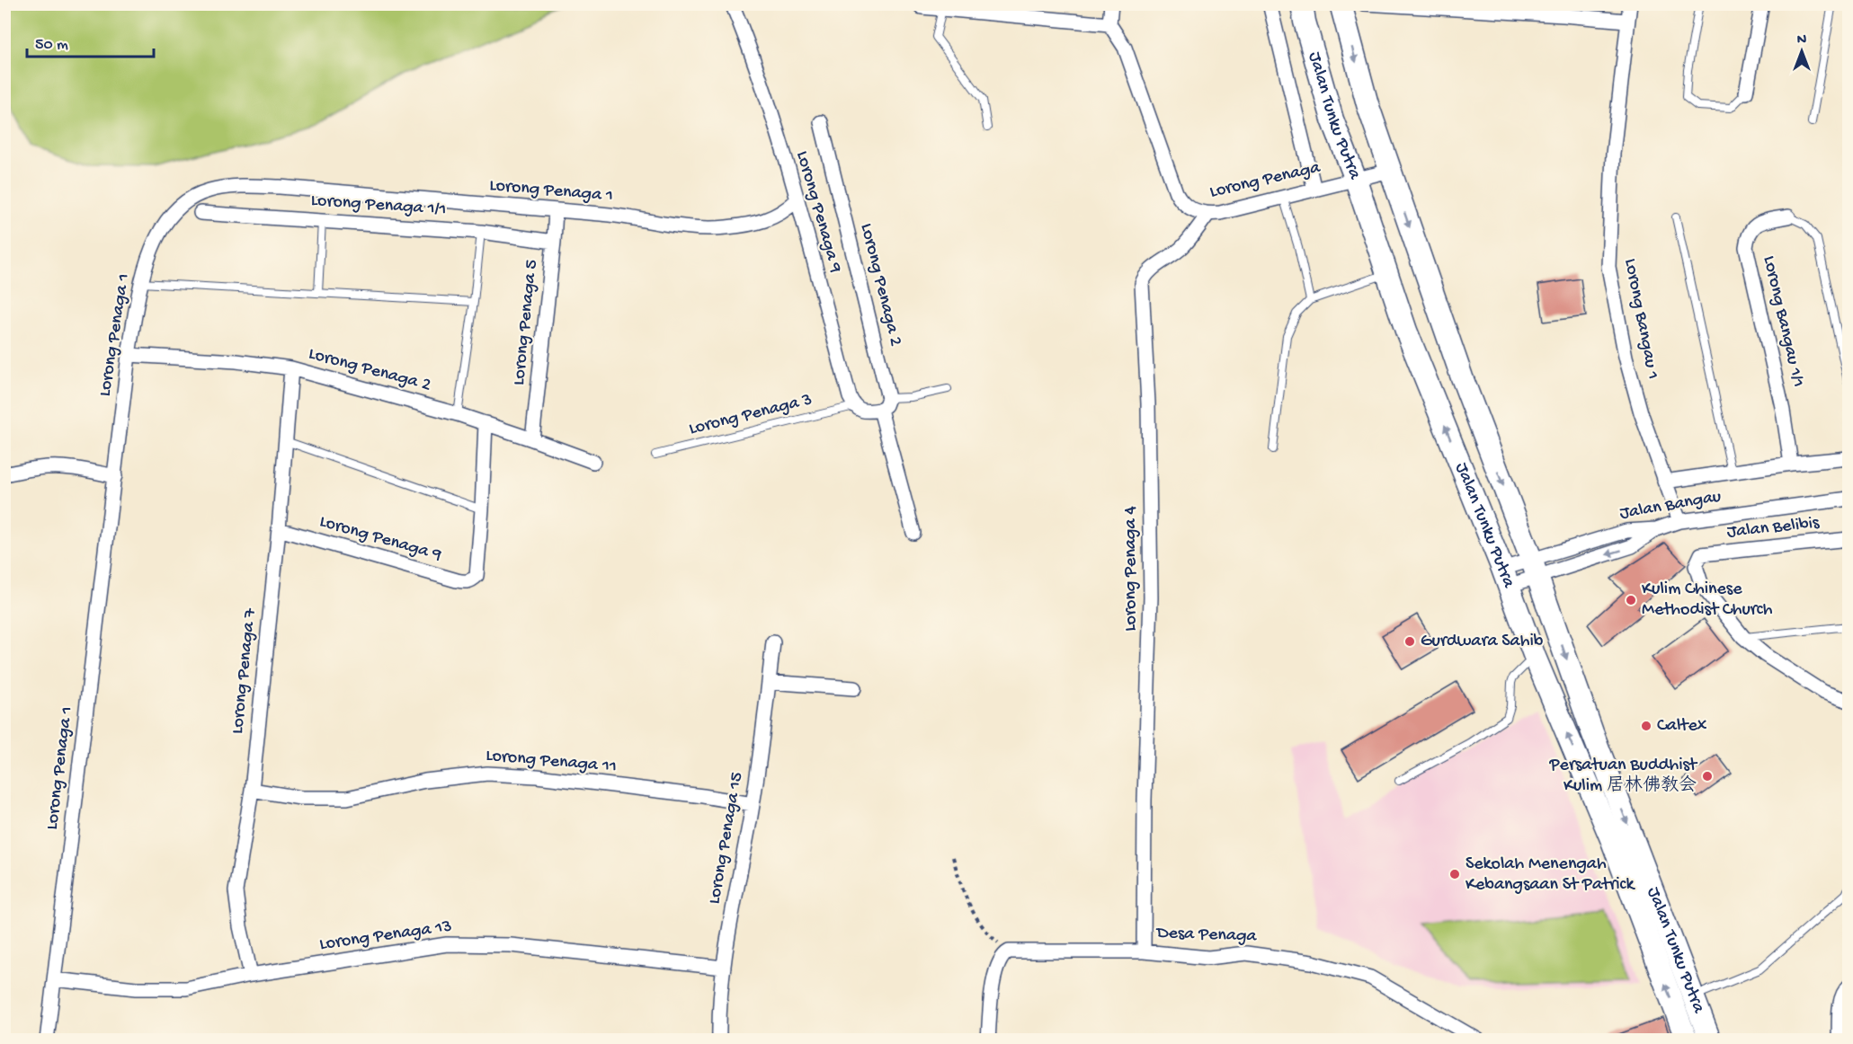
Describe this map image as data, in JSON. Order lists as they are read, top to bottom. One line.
{"streets":{"main road":["Jalan Tunku Putra"],"street":["Lorong Penaga","Lorong Penaga 1","Lorong Penaga 1/1","Lorong Penaga 9","Lorong Penaga 2","Lorong Bangau 1","Lorong Bangau 1/1","Lorong Penaga 5","Jalan Bangau","Jalan Belibis","Lorong Penaga 4","Lorong Penaga 7","Lorong Penaga 11","Lorong Penaga 15","Desa Penaga","Lorong Penaga 13"],"lane":["Lorong Penaga 3"]},"crossings":[["Jalan Tunku Putra","Lorong Penaga"],["Jalan Tunku Putra","Jalan Bangau"],["Lorong Penaga","Lorong Penaga 4"],["Lorong Penaga 1","Lorong Penaga 9"],["Lorong Penaga 1","Lorong Penaga 2"],["Lorong Penaga 1","Lorong Penaga 5"],["Lorong Penaga 1","Lorong Penaga 13"],["Lorong Penaga 1/1","Lorong Penaga 5"],["Lorong Penaga 9","Lorong Penaga 3"],["Lorong Penaga 9","Lorong Penaga 7"],["Lorong Penaga 2","Lorong Penaga 5"],["Lorong Penaga 2","Lorong Penaga 7"],["Lorong Bangau 1","Jalan Bangau"],["Lorong Penaga 4","Desa Penaga"],["Lorong Penaga 7","Lorong Penaga 11"],["Lorong Penaga 7","Lorong Penaga 13"],["Lorong Penaga 11","Lorong Penaga 15"],["Lorong Penaga 15","Lorong Penaga 13"]],"places":["Kulim Chinese Methodist Church","Gurdwara Sahib","Caltex","Persatuan Buddhist Kulim 居林佛教会","Sekolah Menengah Kebangsaan St Patrick"],"scale_bar":"50 m","north":"top"}
